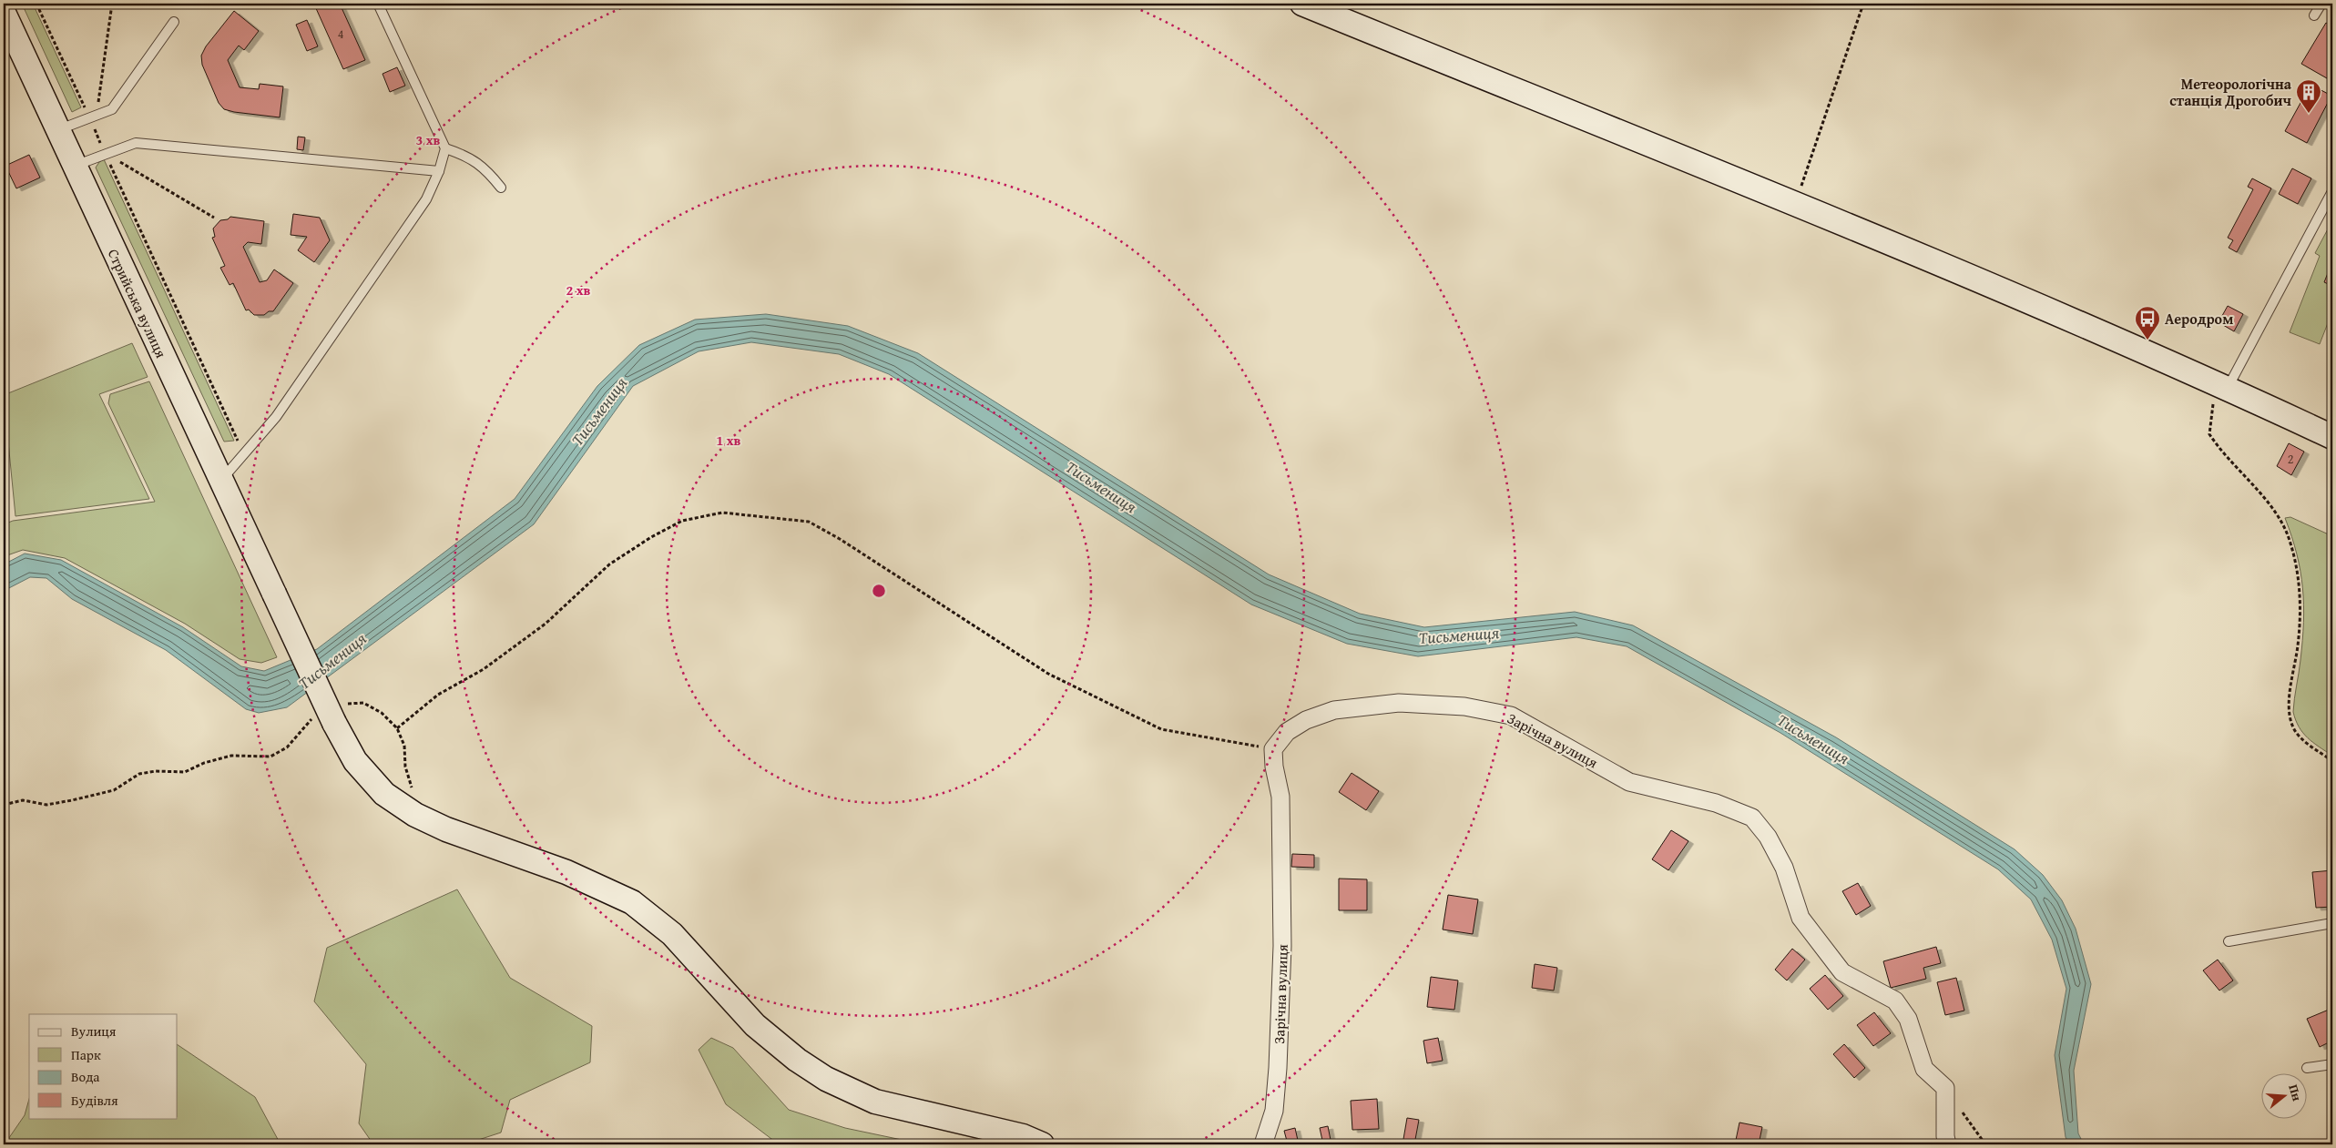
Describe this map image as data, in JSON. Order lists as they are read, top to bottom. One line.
{"streets":{"main road":["Стрийська вулиця"],"street":["Зарічна вулиця"]},"water":["Тисьмениця"],"places":{"building":["Метеорологічна станція Дрогобич"],"bus stop":["Аеродром"]},"house_numbers":["4","2"],"legend":["Вулиця","Парк","Вода","Будівля"],"north":"right","rings":["3 хв","2 хв","1 хв"]}
